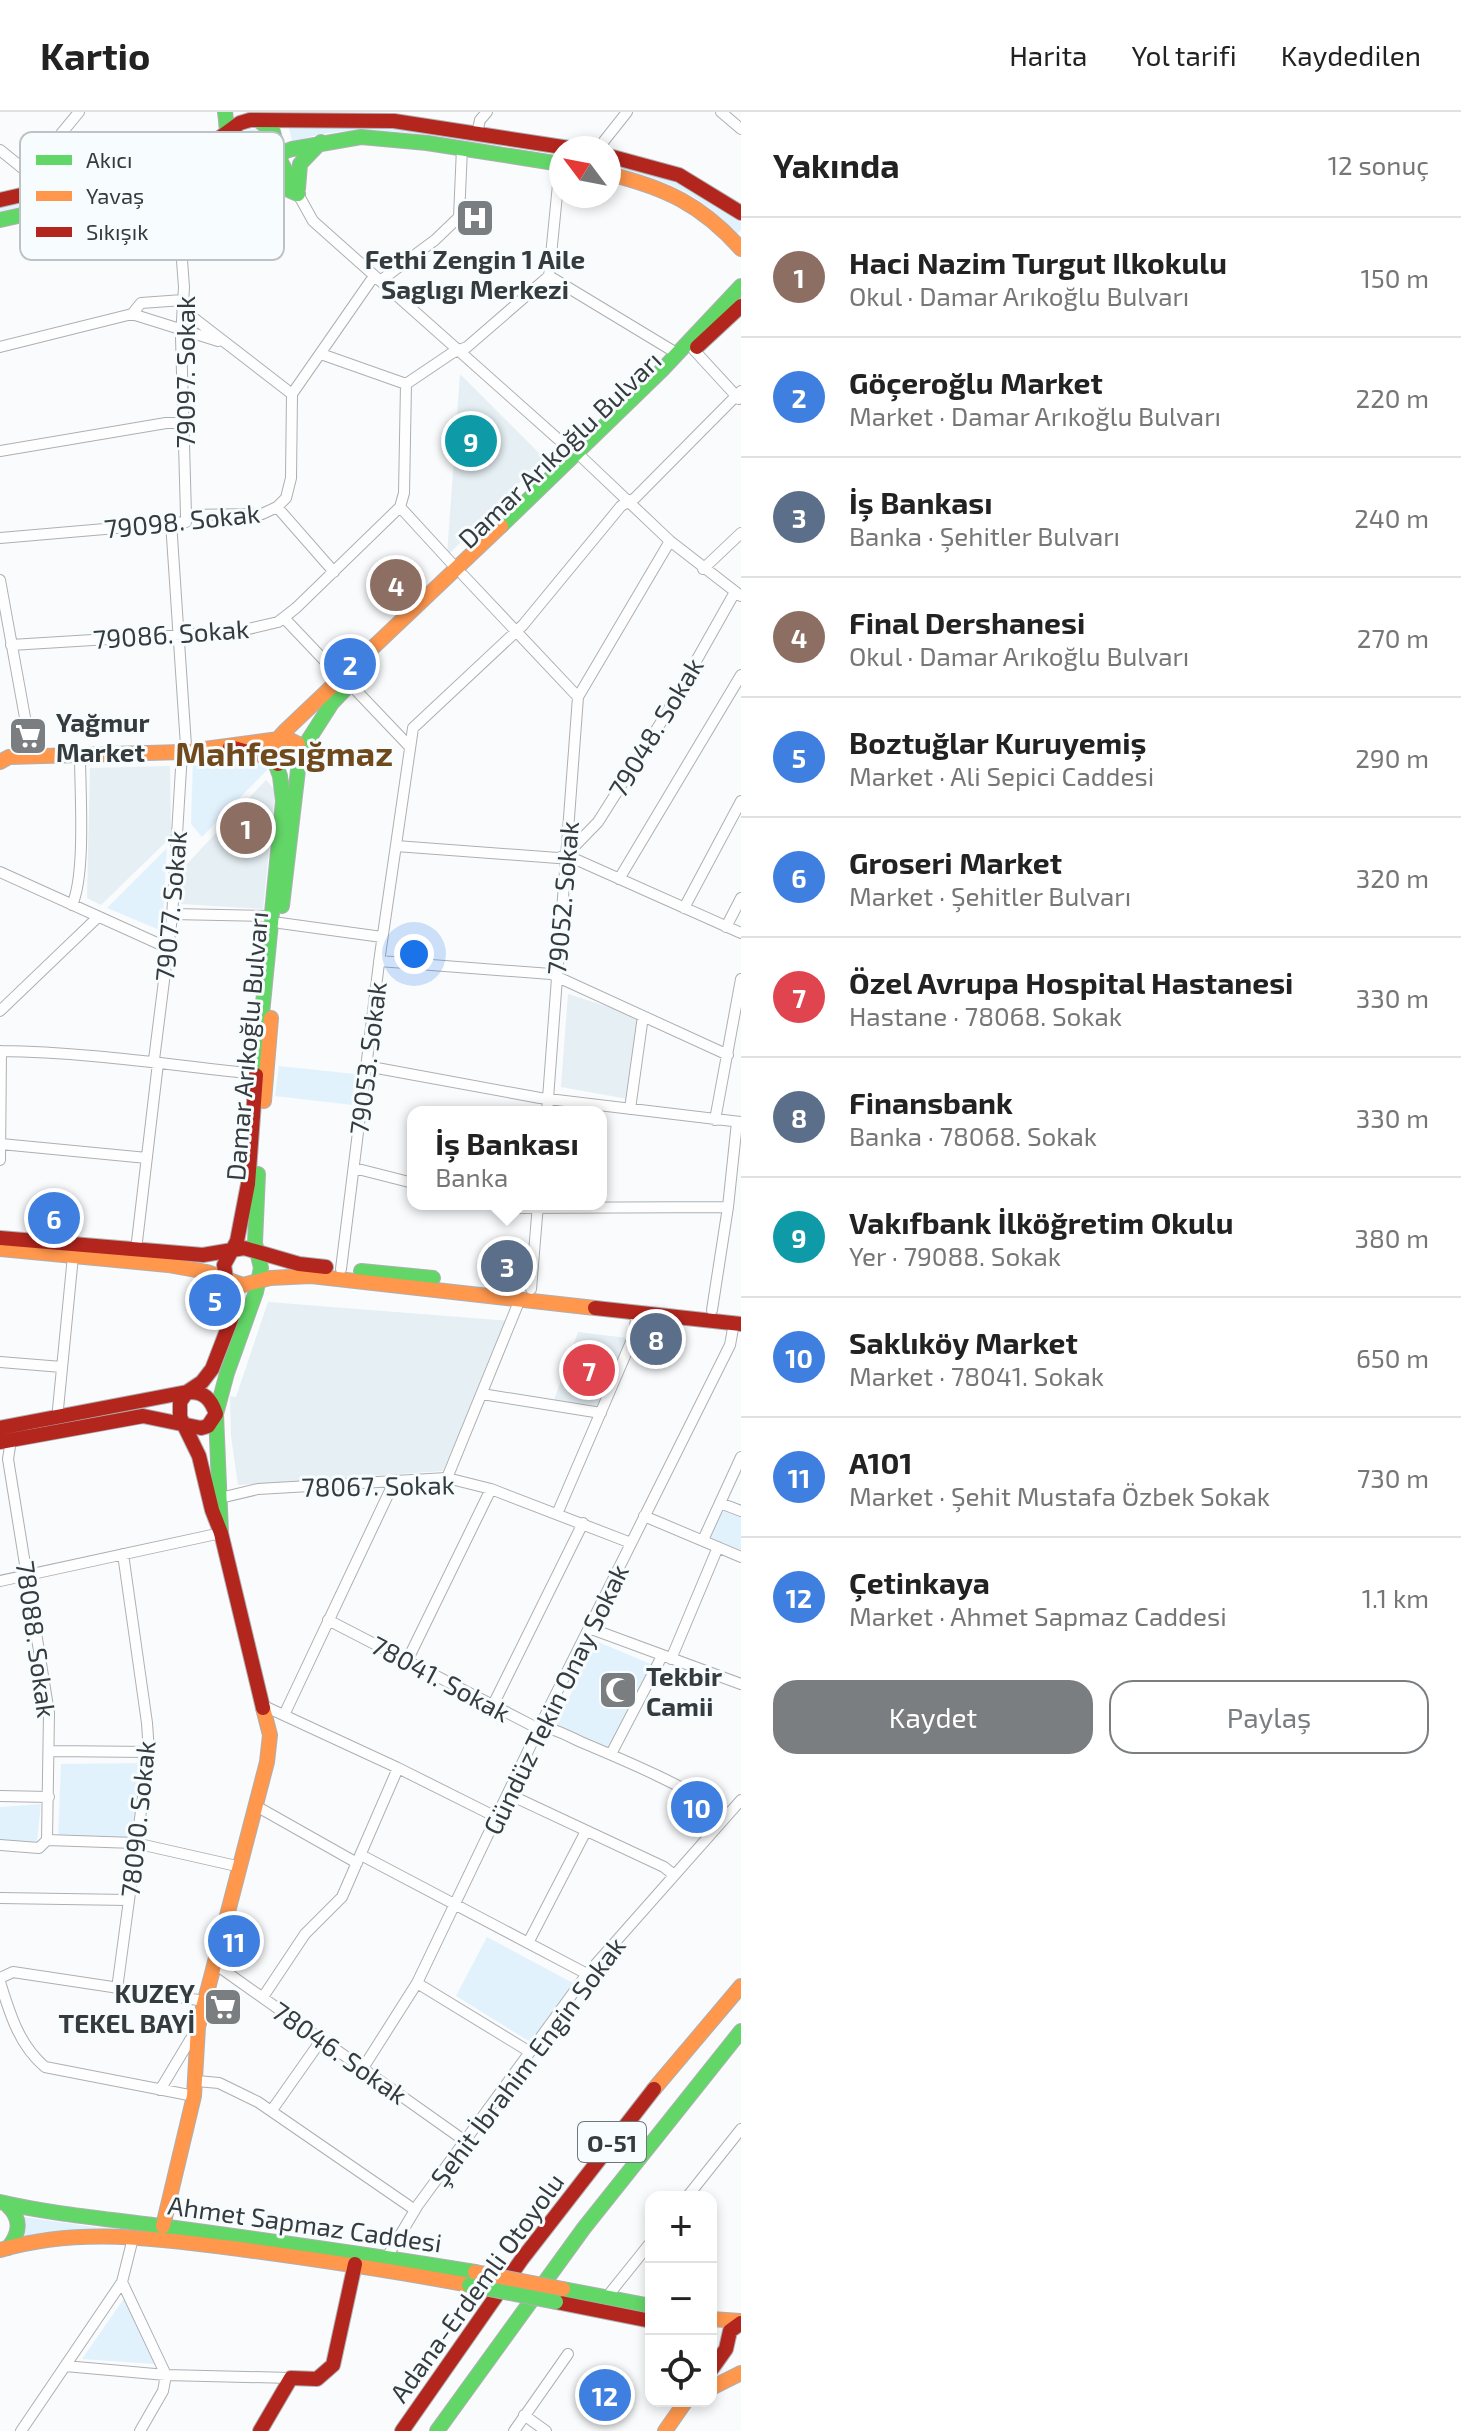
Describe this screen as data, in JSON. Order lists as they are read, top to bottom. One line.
{"streets":{"main road":["Damar Arıkoğlu Bulvarı","O-51","Ahmet Sapmaz Caddesi","Adana-Erdemli Otoyolu"],"street":["79097. Sokak","79098. Sokak","79086. Sokak","79048. Sokak","79052. Sokak","79077. Sokak","79053. Sokak","78067. Sokak","78088. Sokak","78041. Sokak","Gündüz Tekin Onay Sokak","78090. Sokak","78046. Sokak","Şehit İbrahim Engin Sokak"]},"crossings":[["79097. Sokak","79098. Sokak"],["79098. Sokak","79086. Sokak"],["79098. Sokak","79077. Sokak"],["79086. Sokak","79077. Sokak"],["79048. Sokak","79052. Sokak"],["78067. Sokak","Gündüz Tekin Onay Sokak"],["78041. Sokak","Gündüz Tekin Onay Sokak"],["78041. Sokak","Şehit İbrahim Engin Sokak"],["Gündüz Tekin Onay Sokak","78046. Sokak"],["78046. Sokak","Şehit İbrahim Engin Sokak"],["Şehit İbrahim Engin Sokak","Ahmet Sapmaz Caddesi"]],"districts":["Mahfesığmaz"],"places":{"hospital":["Fethi Zengin 1 Aile Saglıgı Merkezi"],"supermarket":["Yağmur Market","KUZEY TEKEL BAYİ"],"mosque":["Tekbir Camii"]},"legend":["Akıcı","Yavaş","Sıkışık"],"north":"top left","page":{"header":"Kartio","nav":["Harita","Yol tarifi","Kaydedilen"],"heading":["Yakında","12 sonuç"],"list":[{"mark":"1","name":"Haci Nazim Turgut Ilkokulu","note":"Okul · Damar Arıkoğlu Bulvarı","value":"150 m"},{"mark":"2","name":"Göçeroğlu Market","note":"Market · Damar Arıkoğlu Bulvarı","value":"220 m"},{"mark":"3","name":"İş Bankası","note":"Banka · Şehitler Bulvarı","value":"240 m"},{"mark":"4","name":"Final Dershanesi","note":"Okul · Damar Arıkoğlu Bulvarı","value":"270 m"},{"mark":"5","name":"Boztuğlar Kuruyemiş","note":"Market · Ali Sepici Caddesi","value":"290 m"},{"mark":"6","name":"Groseri Market","note":"Market · Şehitler Bulvarı","value":"320 m"},{"mark":"7","name":"Özel Avrupa Hospital Hastanesi","note":"Hastane · 78068. Sokak","value":"330 m"},{"mark":"8","name":"Finansbank","note":"Banka · 78068. Sokak","value":"330 m"},{"mark":"9","name":"Vakıfbank İlköğretim Okulu","note":"Yer · 79088. Sokak","value":"380 m"},{"mark":"10","name":"Saklıköy Market","note":"Market · 78041. Sokak","value":"650 m"},{"mark":"11","name":"A101","note":"Market · Şehit Mustafa Özbek Sokak","value":"730 m"},{"mark":"12","name":"Çetinkaya","note":"Market · Ahmet Sapmaz Caddesi","value":"1.1 km"}],"pins":["9","4","2","1","6","3","5","8","7","10","11","12"],"popup":["İş Bankası","Banka"],"buttons":["Kaydet","Paylaş"],"map_buttons":["+","−"]}}
